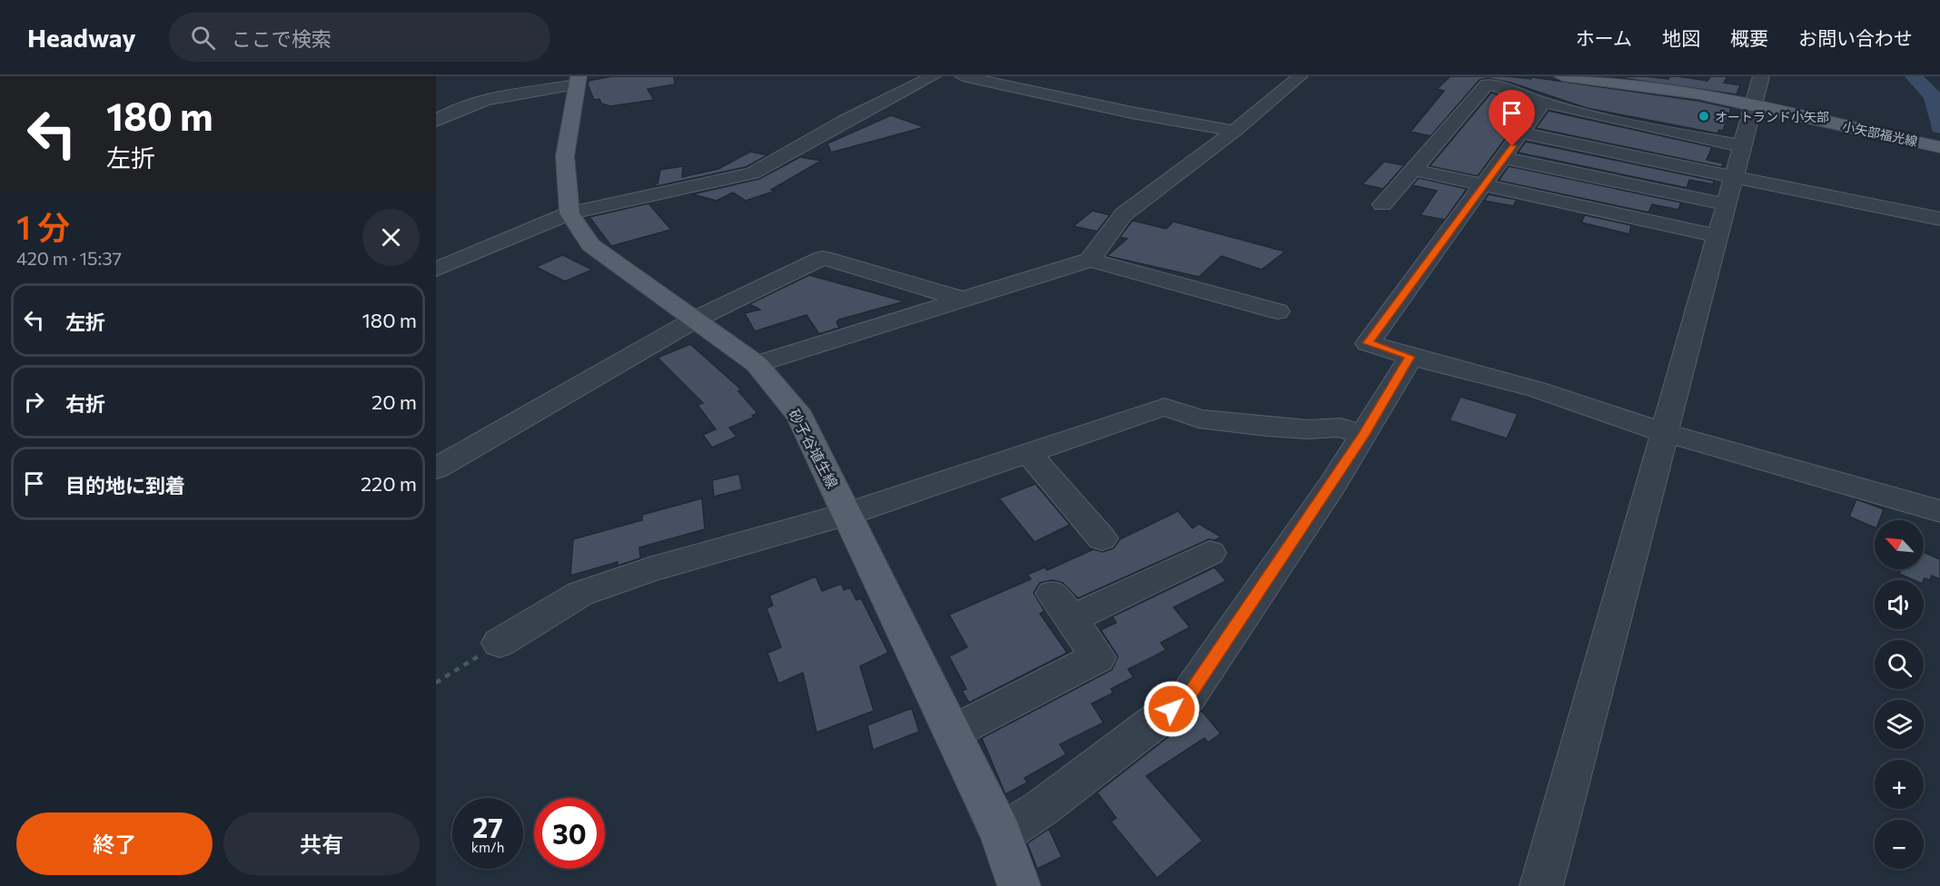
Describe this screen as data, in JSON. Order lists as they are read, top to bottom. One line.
{"streets":{"main road":["小矢部福光線","砂子谷埴生線"]},"places":["オートランド小矢部"],"north":"top left","page":{"header":"Headway","search":"ここで検索","nav":["ホーム","地図","概要","お問い合わせ"],"turn":["180 m","左折"],"heading":["1 分","420 m · 15:37"],"list":[{"name":"左折","value":"180 m"},{"name":"右折","value":"20 m"},{"name":"目的地に到着","value":"220 m"}],"map_buttons":["+","−"],"speed":"27 km/h","limit":"30","buttons":["終了","共有"]}}
